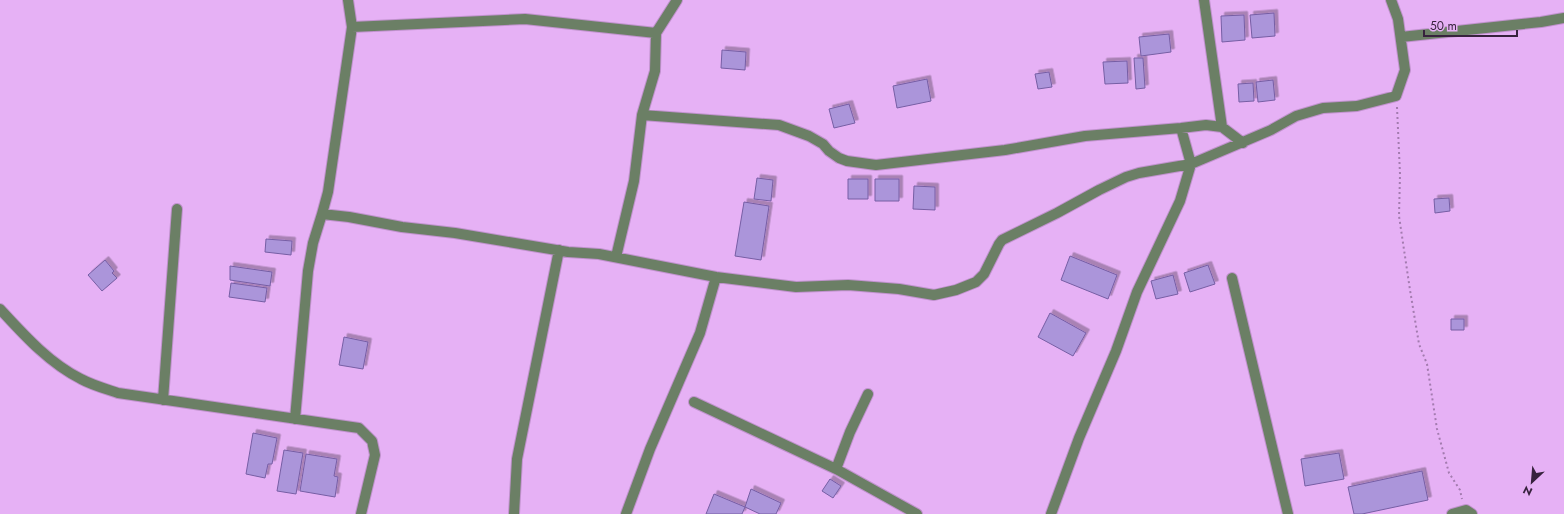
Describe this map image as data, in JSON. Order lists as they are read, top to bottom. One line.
{"scale_bar":"50 m","north":"bottom left"}
